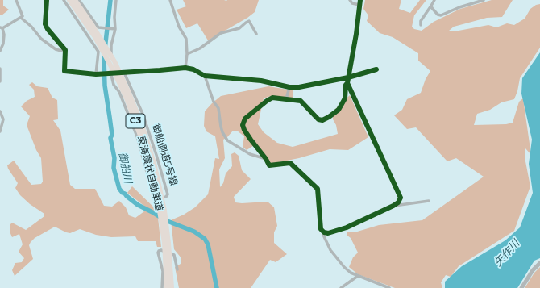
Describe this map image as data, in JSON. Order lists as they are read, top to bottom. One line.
{"streets":{"highway":["C3","東海環状自動車道"],"street":["御船側道5号線"]},"water":["御船川","矢作川"]}
